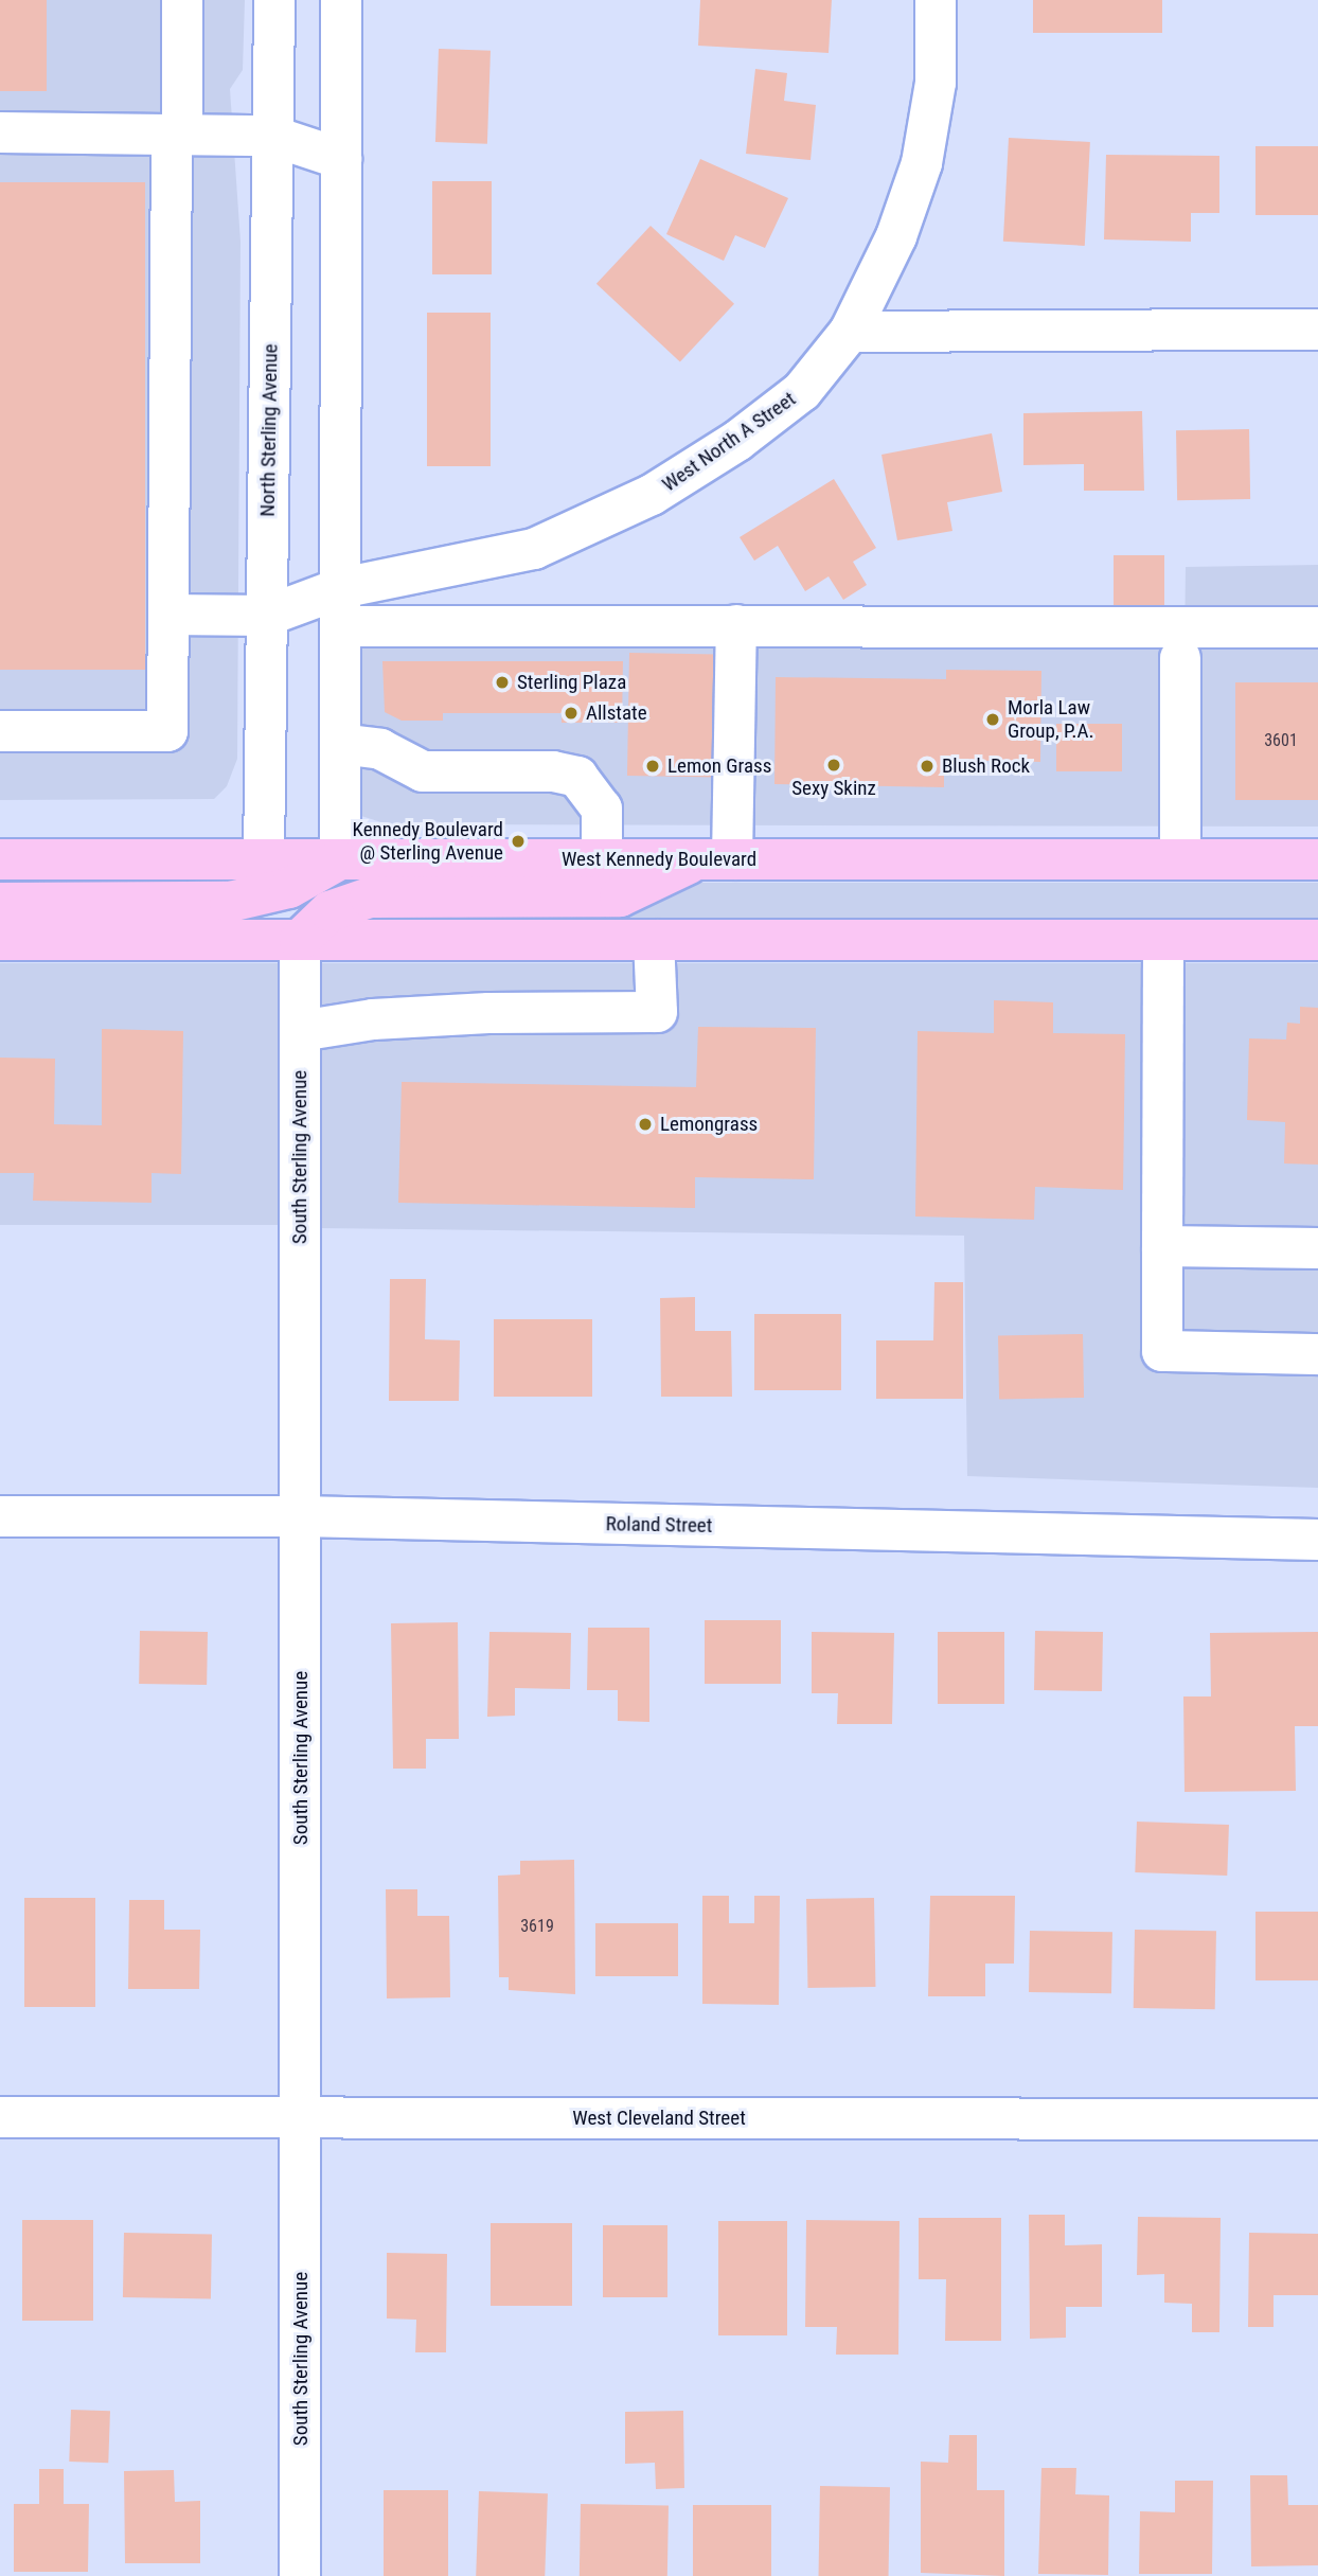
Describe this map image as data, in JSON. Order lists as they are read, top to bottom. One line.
{"streets":{"main road":["West Kennedy Boulevard"],"street":["North Sterling Avenue","West North A Street","South Sterling Avenue","Roland Street","West Cleveland Street"]},"crossings":[["North Sterling Avenue","West North A Street"],["North Sterling Avenue","West Kennedy Boulevard"],["South Sterling Avenue","Roland Street"],["South Sterling Avenue","West Cleveland Street"]],"places":["Sterling Plaza","Allstate","Morla Law Group, P.A.","Sexy Skinz","Lemon Grass","Blush Rock","Kennedy Boulevard @ Sterling Avenue","Lemongrass"],"house_numbers":["3601","3619"]}
